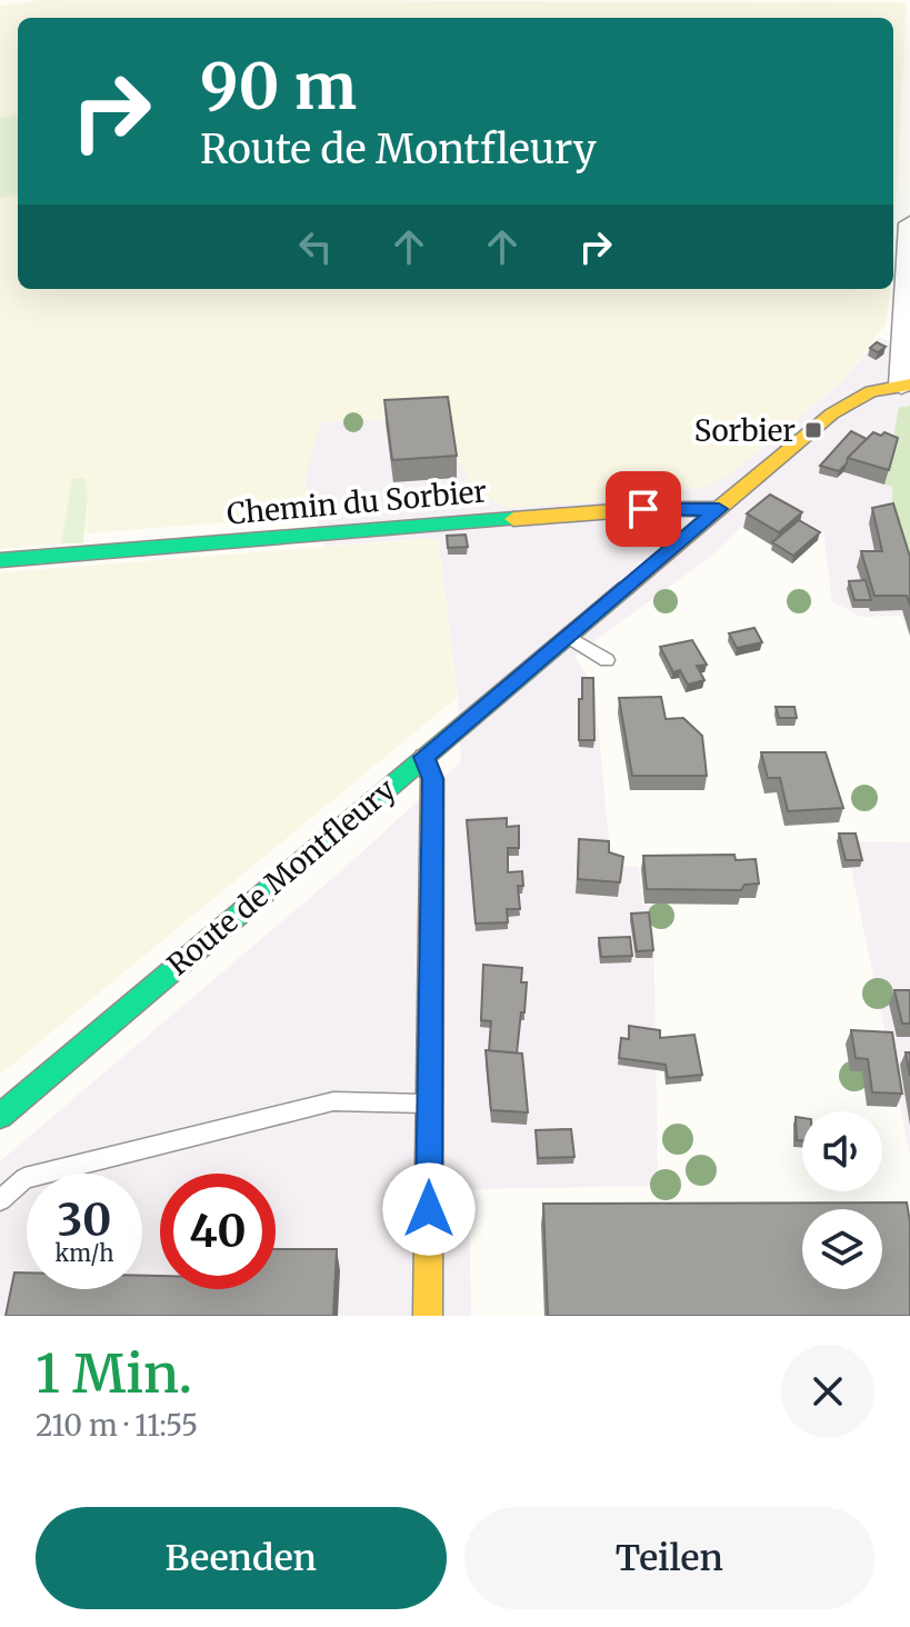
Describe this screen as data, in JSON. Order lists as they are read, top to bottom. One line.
{"streets":{"street":["Chemin du Sorbier","Route de Montfleury"]},"crossings":[["Chemin du Sorbier","Route de Montfleury"]],"places":{"transit":["Sorbier"]},"page":{"turn":["90 m","Route de Montfleury"],"speed":"30 km/h","limit":"40","heading":["1 Min.","210 m · 11:55"],"buttons":["Beenden","Teilen"]}}
